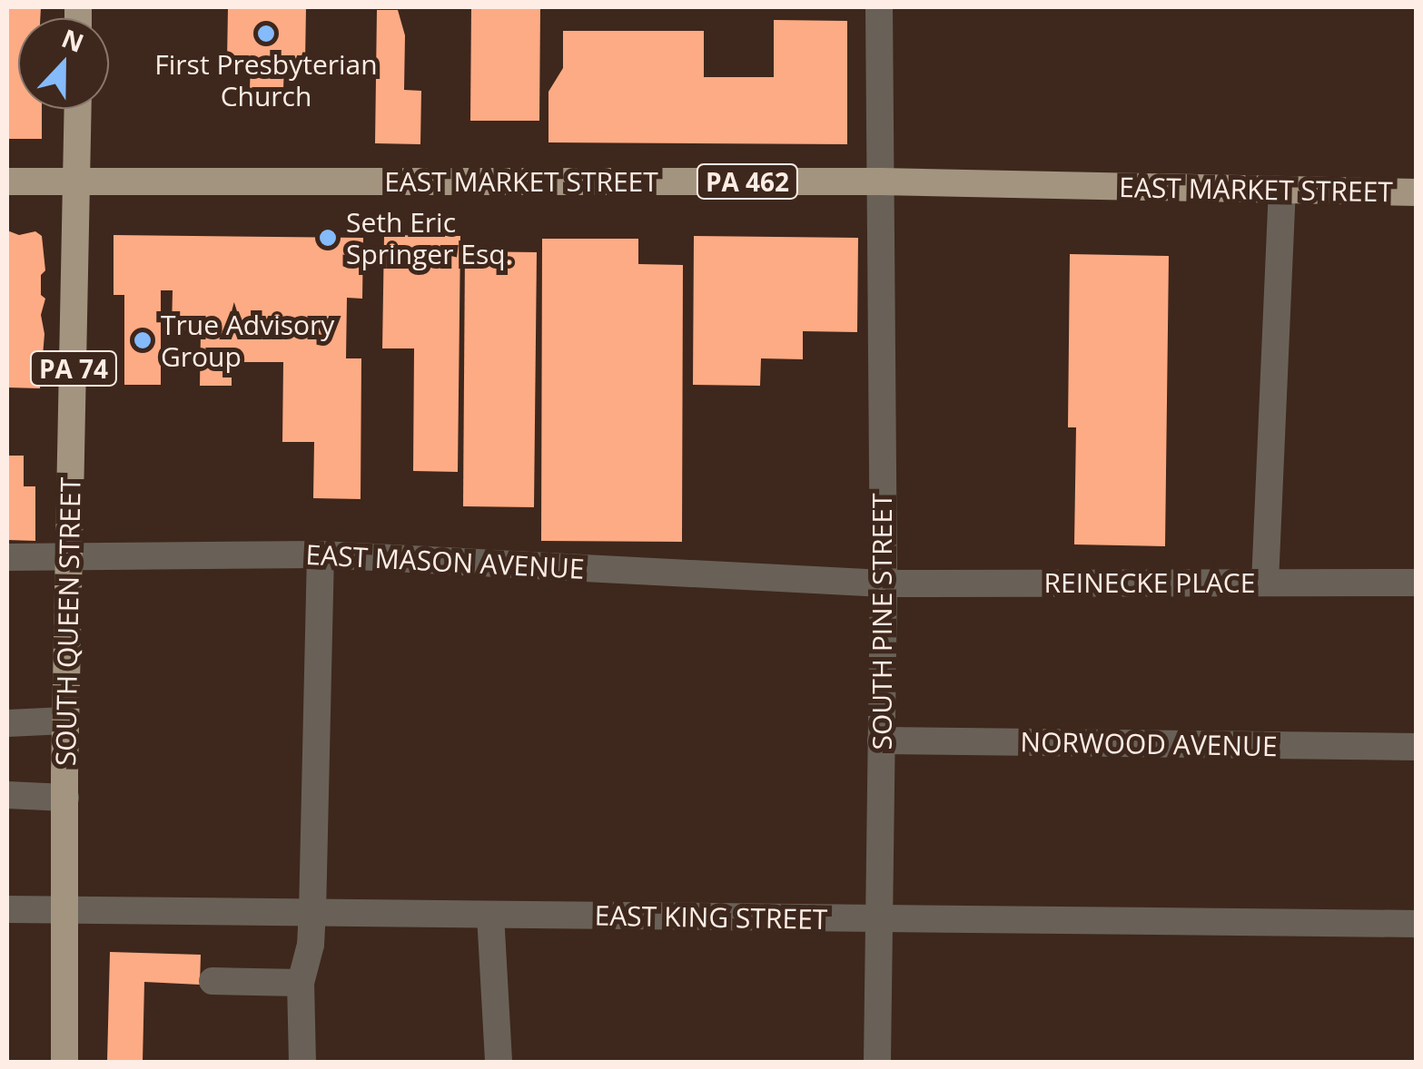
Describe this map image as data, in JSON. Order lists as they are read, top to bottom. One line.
{"streets":{"main road":["EAST MARKET STREET","PA 462","PA 74","SOUTH QUEEN STREET"],"street":["EAST MASON AVENUE","REINECKE PLACE","SOUTH PINE STREET","NORWOOD AVENUE","EAST KING STREET"]},"crossings":[["EAST MARKET STREET","PA 74"],["EAST MARKET STREET","SOUTH QUEEN STREET"],["EAST MARKET STREET","SOUTH PINE STREET"],["PA 74","SOUTH QUEEN STREET"],["EAST MASON AVENUE","REINECKE PLACE"],["EAST MASON AVENUE","SOUTH QUEEN STREET"],["EAST MASON AVENUE","SOUTH PINE STREET"],["REINECKE PLACE","SOUTH PINE STREET"],["SOUTH QUEEN STREET","EAST KING STREET"],["SOUTH PINE STREET","NORWOOD AVENUE"],["SOUTH PINE STREET","EAST KING STREET"]],"places":["First Presbyterian Church","Seth Eric Springer Esq.","True Advisory Group"],"north":"top"}
